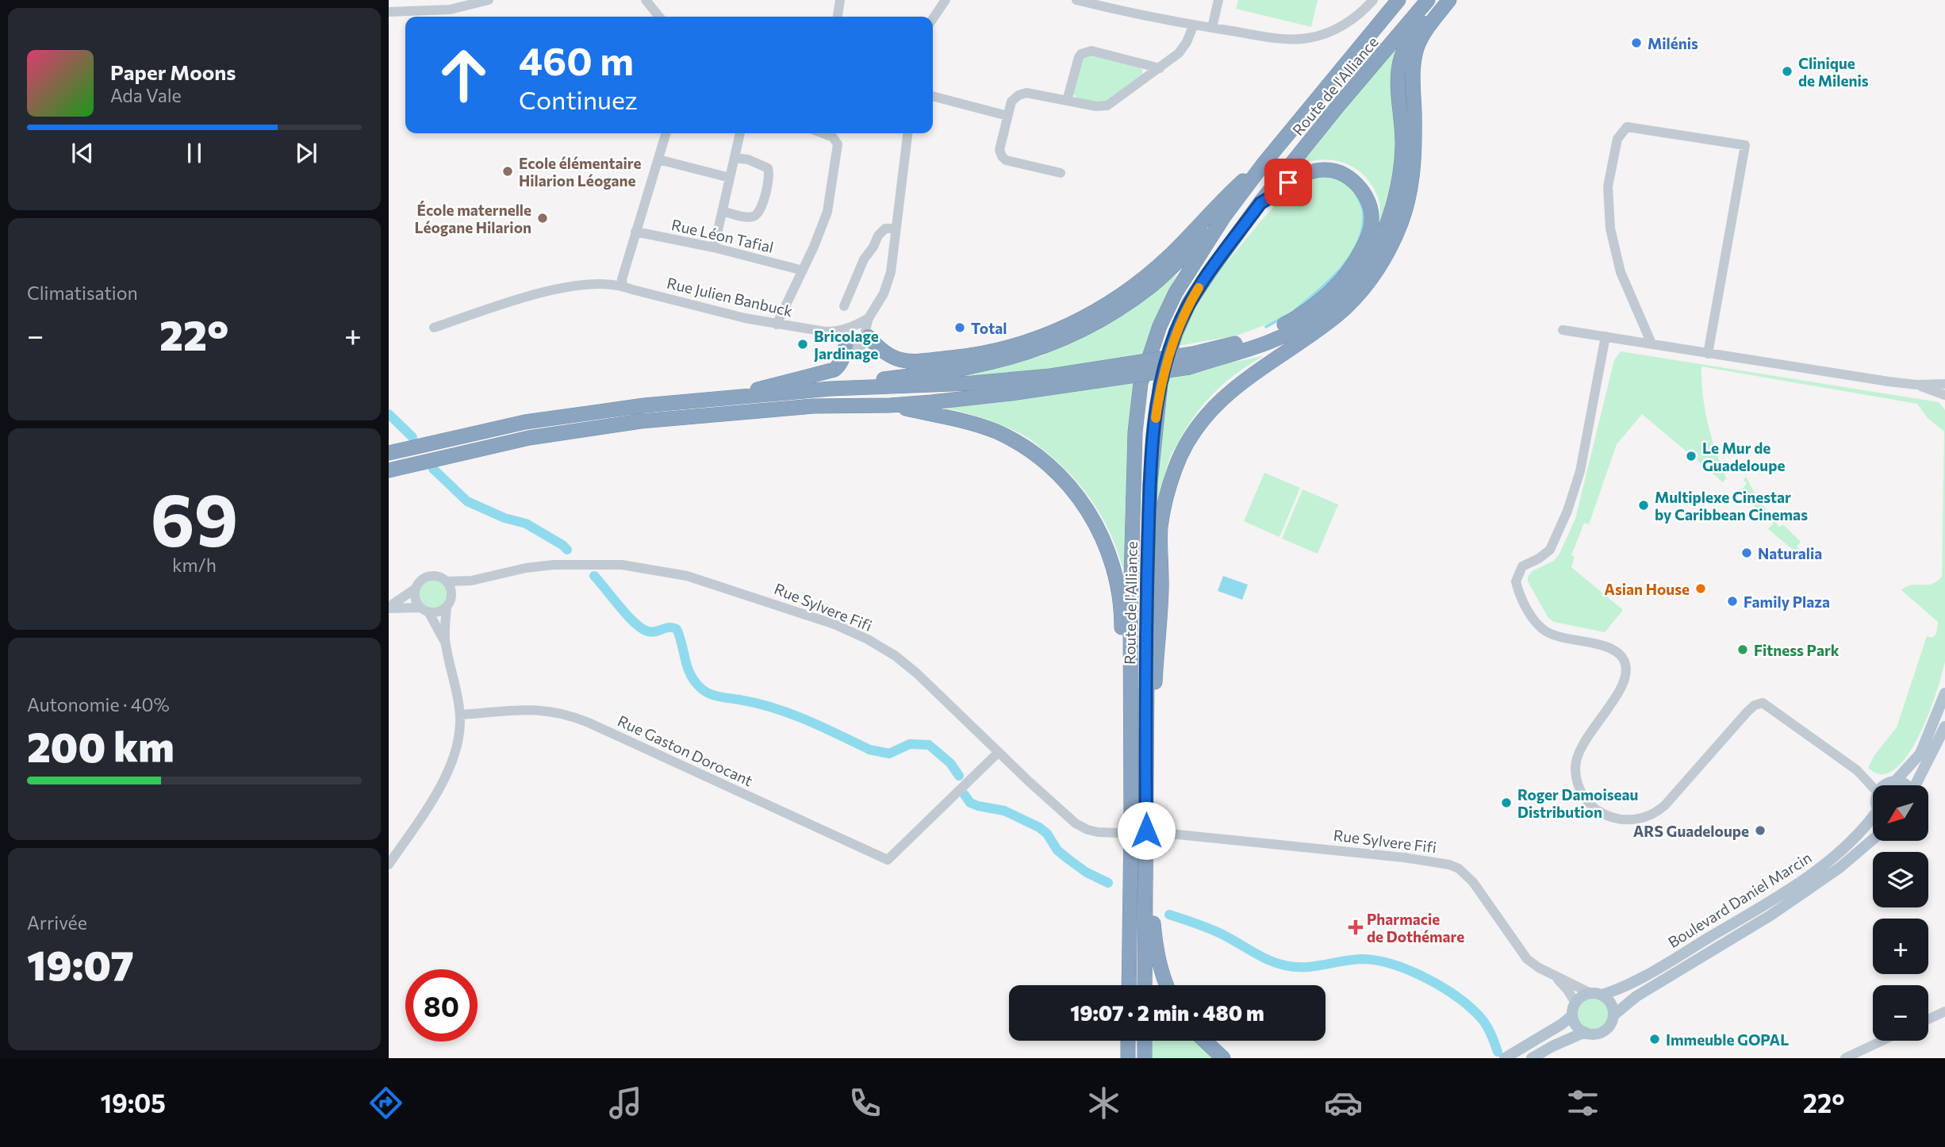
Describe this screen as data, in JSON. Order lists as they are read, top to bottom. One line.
{"streets":{"highway":["Route de l'Alliance"],"main road":["Boulevard Daniel Marcin"],"street":["Rue Léon Tafial","Rue Julien Banbuck","Rue Sylvere Fifi","Rue Gaston Dorocant"]},"crossings":[["Rue Sylvere Fifi","Rue Gaston Dorocant"],["Rue Sylvere Fifi","Boulevard Daniel Marcin"]],"places":{"other":["Milénis","Clinique de Milenis","Ecole élémentaire Hilarion Léogane","École maternelle Léogane Hilarion","Total","Bricolage Jardinage","Le Mur de Guadeloupe","Multiplexe Cinestar by Caribbean Cinemas","Naturalia","Asian House","Family Plaza","Fitness Park","Roger Damoiseau Distribution","ARS Guadeloupe","Immeuble GOPAL"],"health":["Pharmacie de Dothémare"]},"north":"bottom left","page":{"turn":["460 m","Continuez"],"song":["Paper Moons","Ada Vale"],"tile":["Climatisation",["69","km/h"],["Autonomie · 40%","200 km"],["Arrivée","19:07"]],"heat":["−","22°","+"],"map_buttons":["+","−"],"limit":"80","trip":"19:07 · 2 min · 480 m","tabs":["19:05","22°"]}}
